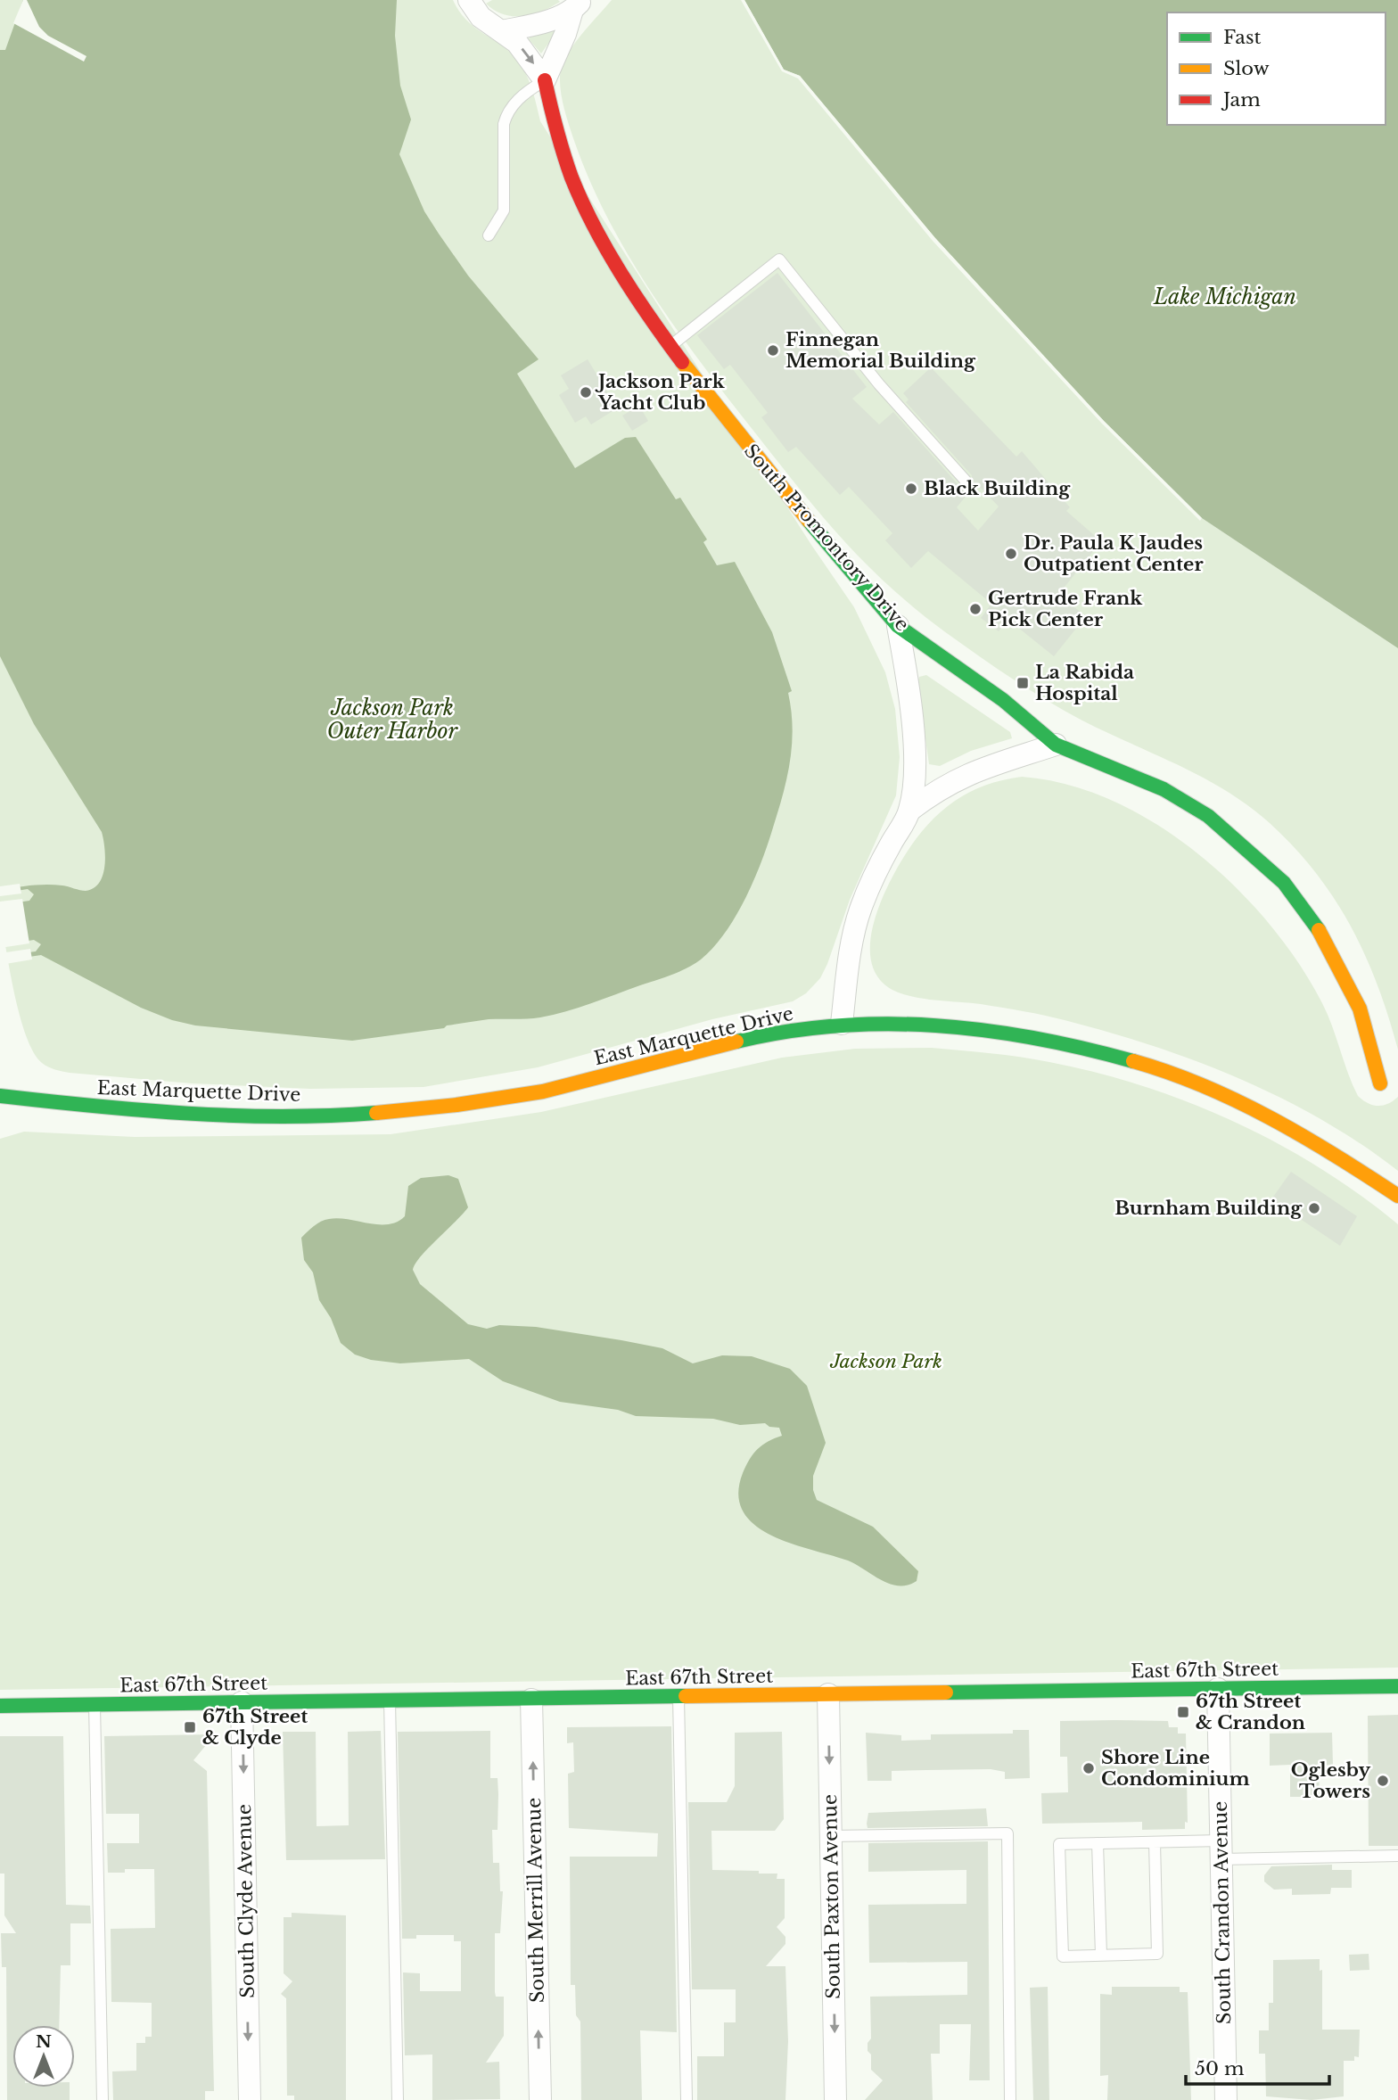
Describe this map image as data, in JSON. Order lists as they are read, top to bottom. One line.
{"streets":{"street":["South Promontory Drive","East Marquette Drive","East 67th Street","South Paxton Avenue","South Merrill Avenue","South Clyde Avenue","South Crandon Avenue"]},"crossings":[["East 67th Street","South Paxton Avenue"],["East 67th Street","South Merrill Avenue"],["East 67th Street","South Clyde Avenue"],["East 67th Street","South Crandon Avenue"]],"one_way":["South Paxton Avenue","South Merrill Avenue","South Clyde Avenue"],"water":["Lake Michigan","Jackson Park Outer Harbor"],"parks":["Jackson Park"],"places":{"other":["Finnegan Memorial Building","Jackson Park Yacht Club","Black Building","Dr. Paula K Jaudes Outpatient Center","Gertrude Frank Pick Center","Burnham Building","Shore Line Condominium","Oglesby Towers"],"transit":["La Rabida Hospital","67th Street & Crandon","67th Street & Clyde"]},"legend":["Fast","Slow","Jam"],"scale_bar":"50 m","north":"top"}
